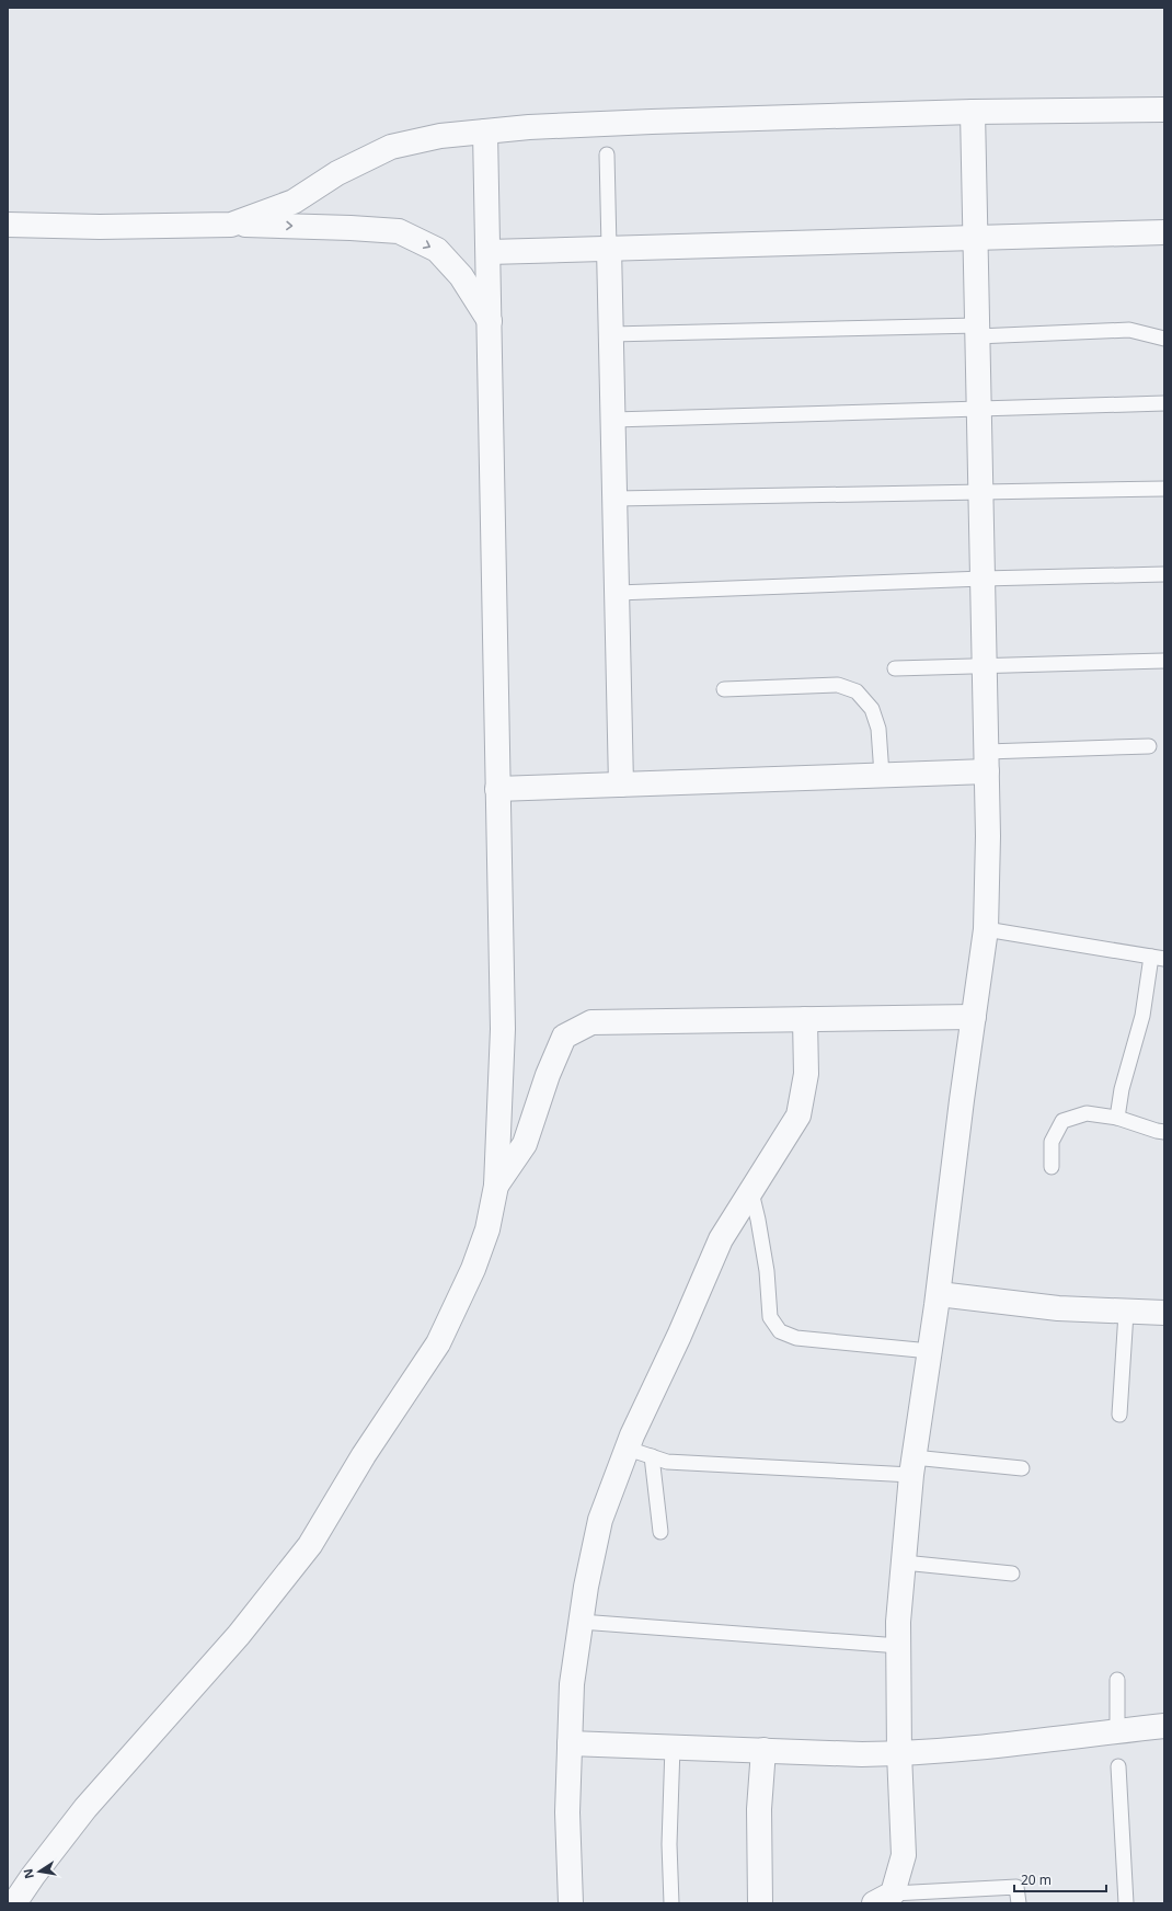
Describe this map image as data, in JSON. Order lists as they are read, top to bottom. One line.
{"scale_bar":"20 m","north":"left"}
